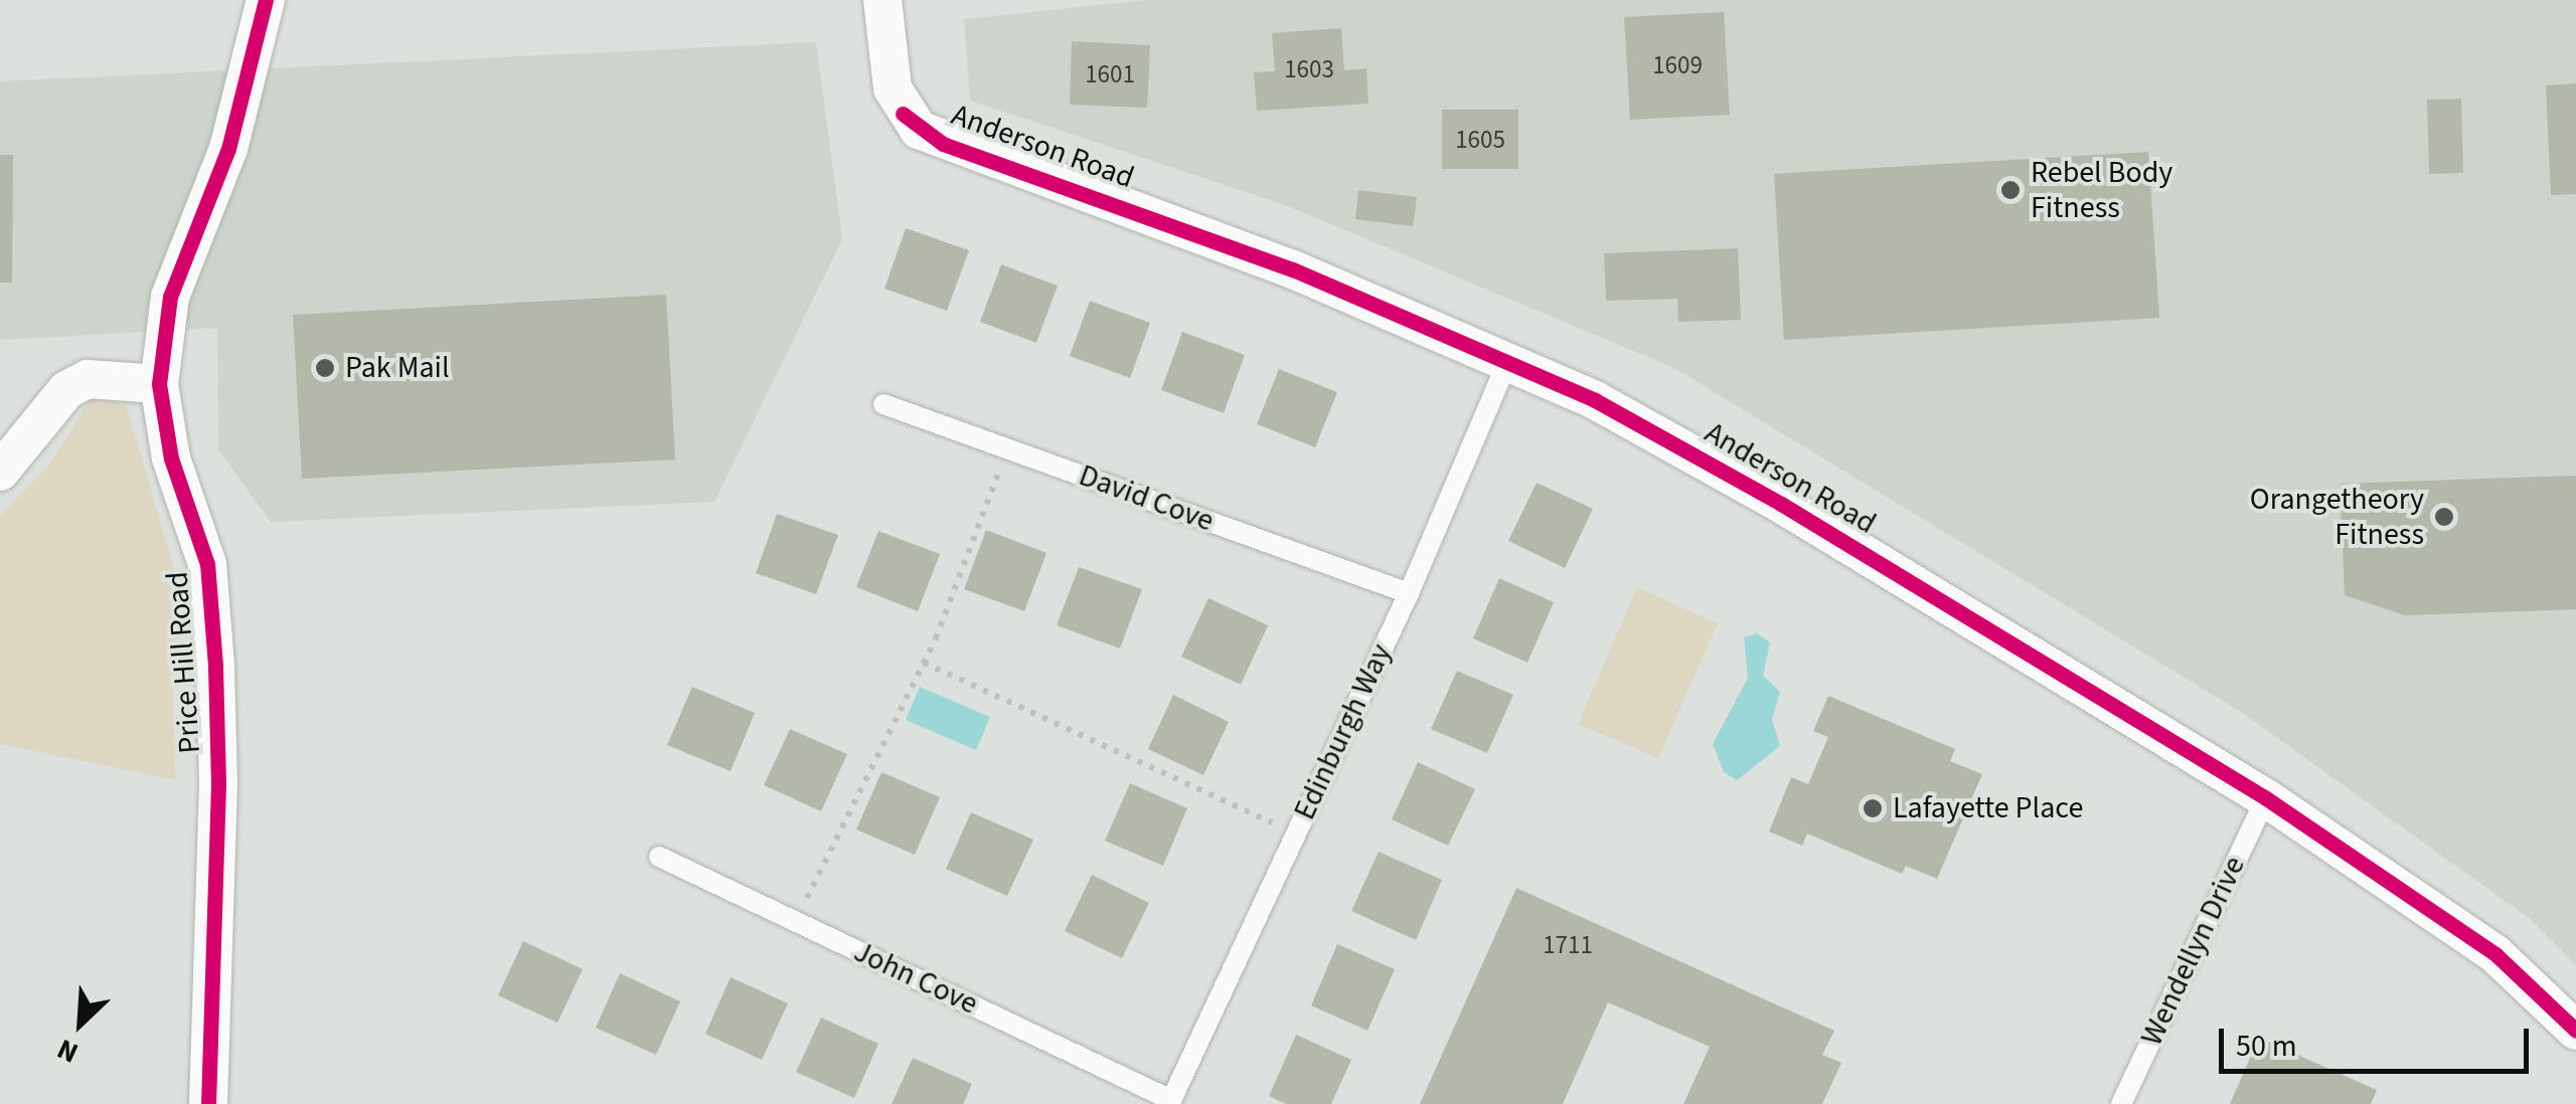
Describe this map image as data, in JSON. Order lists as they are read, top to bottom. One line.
{"streets":{"street":["Anderson Road","Price Hill Road"],"lane":["David Cove","Edinburgh Way","Wendellyn Drive","John Cove"]},"crossings":[["Anderson Road","Edinburgh Way"],["Anderson Road","Wendellyn Drive"],["David Cove","Edinburgh Way"],["Edinburgh Way","John Cove"]],"places":["Rebel Body Fitness","Pak Mail","Orangetheory Fitness","Lafayette Place"],"house_numbers":["1609","1603","1601","1605","1711"],"scale_bar":"50 m","north":"bottom left"}
